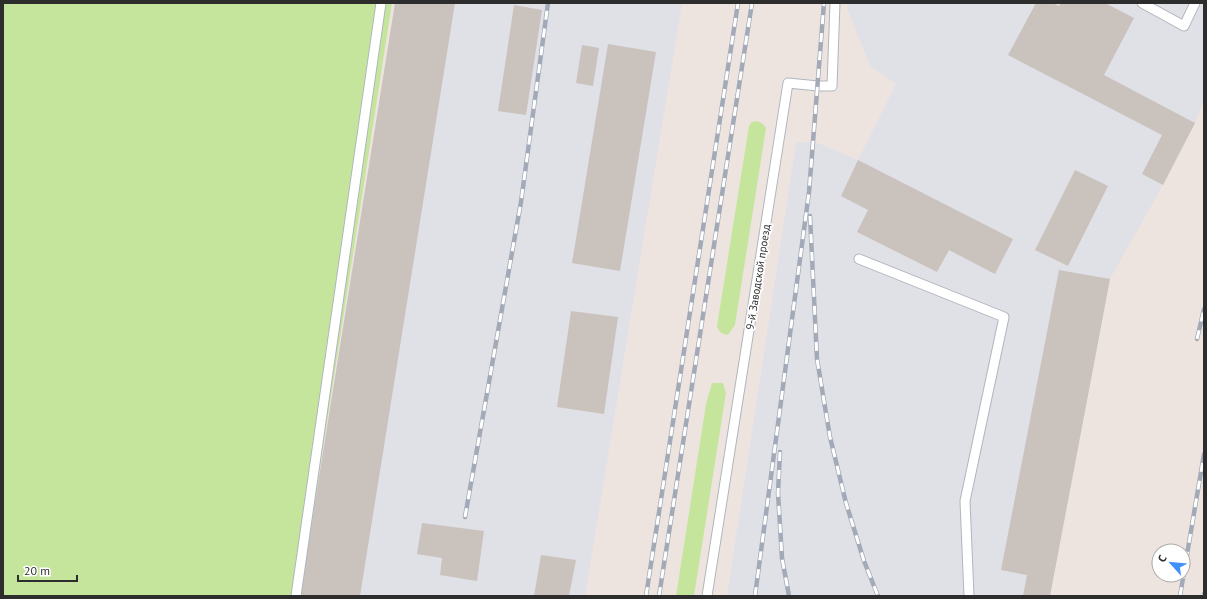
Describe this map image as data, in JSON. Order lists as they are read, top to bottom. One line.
{"streets":{"lane":["9-й Заводской проезд"]},"scale_bar":"20 m","north":"top left"}
